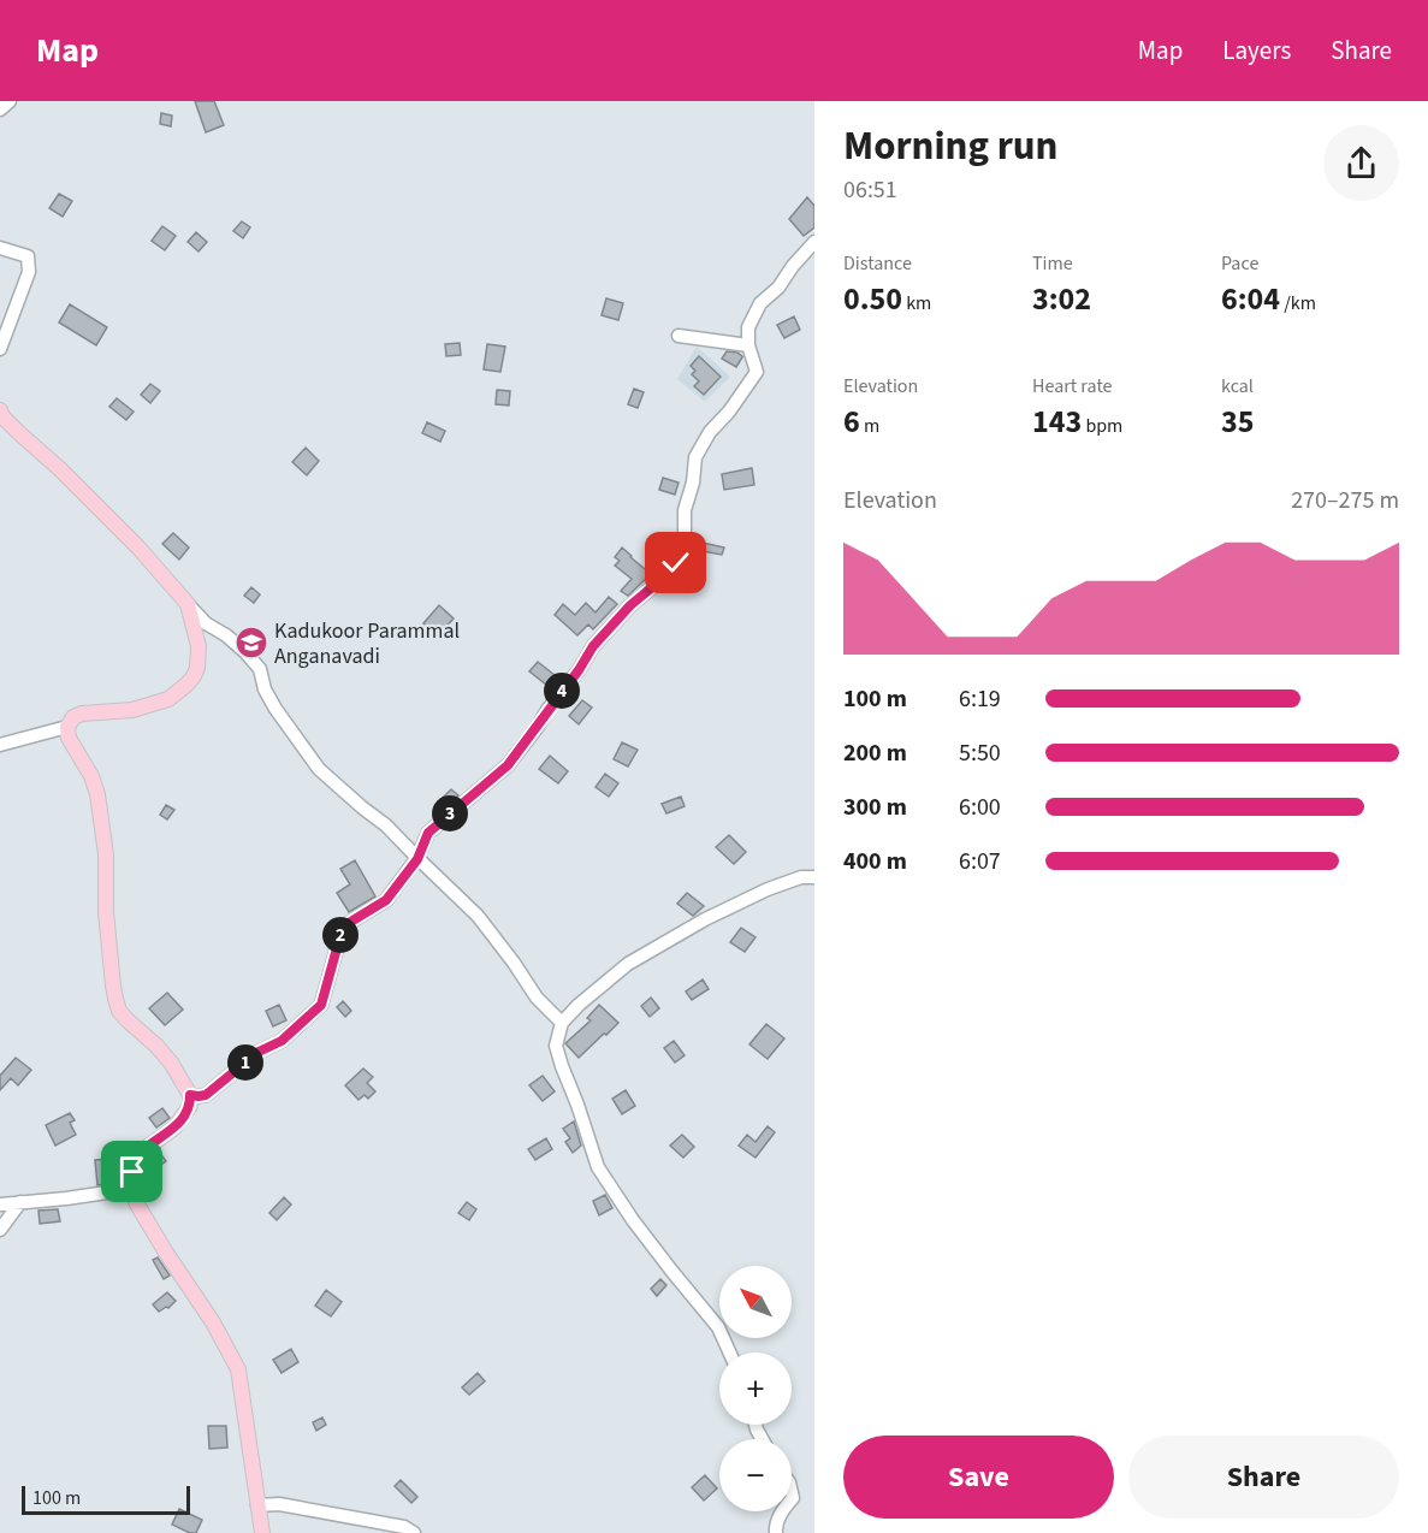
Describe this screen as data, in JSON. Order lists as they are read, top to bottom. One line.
{"places":{"school or university":["Kadukoor Parammal Anganavadi"]},"scale_bar":"100 m","north":"top left","page":{"header":"Map","nav":["Map","Layers","Share"],"heading":["Morning run","06:51"],"stats":[["Distance","0.50 km"],["Time","3:02"],["Pace","6:04 /km"],["Elevation","6 m"],["Heart rate","143 bpm"],["kcal","35"]],"chart":["Elevation","270–275 m"],"list":[{"name":"100 m","note":"6:19"},{"name":"200 m","note":"5:50"},{"name":"300 m","note":"6:00"},{"name":"400 m","note":"6:07"}],"pins":["4","3","2","1"],"map_buttons":["+","−"],"buttons":["Save","Share"],"scale":"100 m"}}
